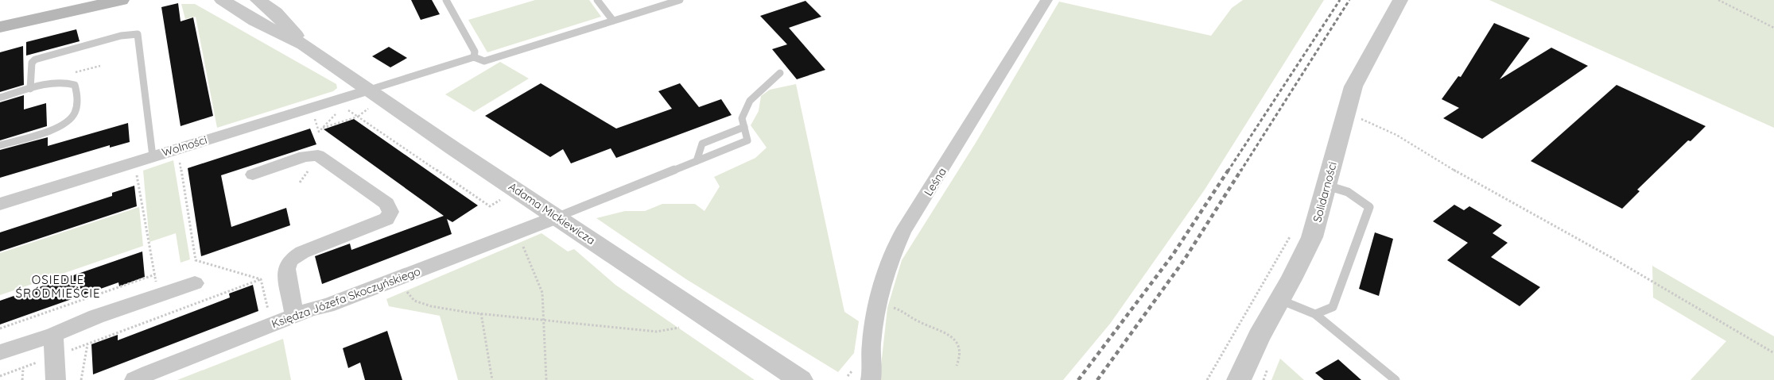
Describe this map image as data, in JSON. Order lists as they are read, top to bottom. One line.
{"streets":{"street":["Wolności","Leśna","Solidarności","Adama Mickiewicza","Księdza Józefa Skoczyńskiego"]},"crossings":[["Wolności","Adama Mickiewicza"],["Adama Mickiewicza","Księdza Józefa Skoczyńskiego"]],"districts":["OSIEDLE ŚRÓDMIEŚCIE"]}
